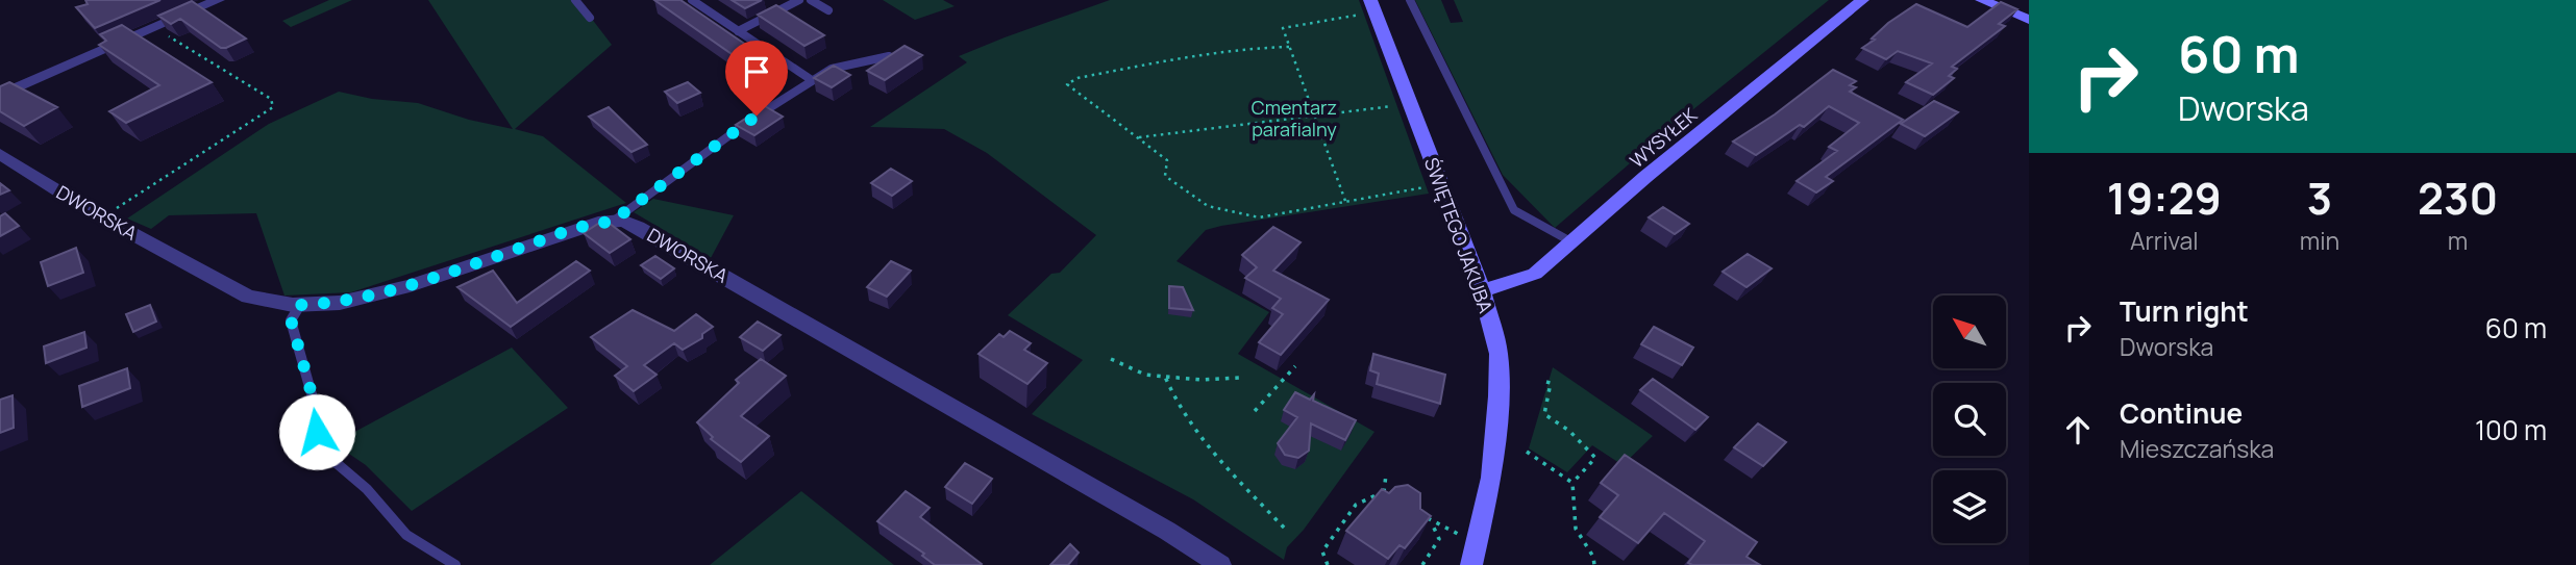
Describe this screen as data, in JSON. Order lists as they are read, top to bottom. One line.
{"streets":{"street":["WYSYŁEK","DWORSKA","ŚWIĘTEGO JAKUBA"]},"crossings":[["WYSYŁEK","ŚWIĘTEGO JAKUBA"]],"parks":["Cmentarz parafialny"],"north":"top left","page":{"turn":["60 m","Dworska"],"eta":["19:29","Arrival","3","min","230","m"],"list":[{"name":"Turn right","note":"Dworska","value":"60 m"},{"name":"Continue","note":"Mieszczańska","value":"100 m"}]}}
